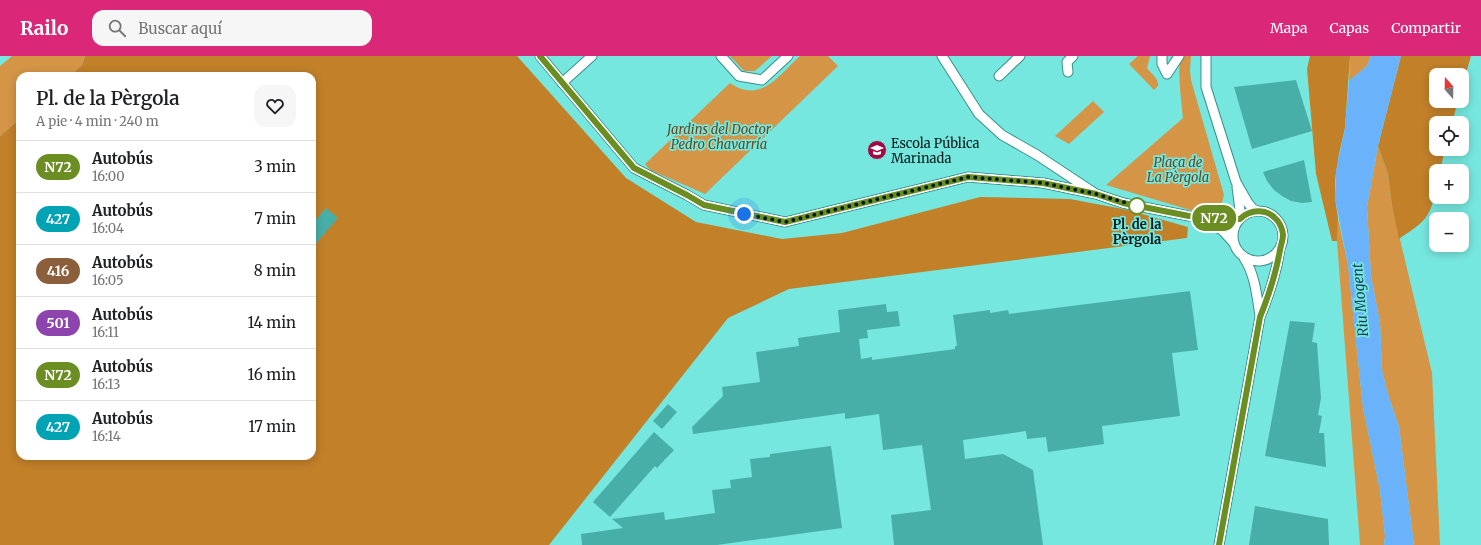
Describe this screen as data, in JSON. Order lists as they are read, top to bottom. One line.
{"water":["Riu Mogent"],"parks":["Jardins del Doctor Pedro Chavarría","Plaça de La Pèrgola"],"places":{"school or university":["Escola Pública Marinada"],"other":["Pl. de la Pèrgola"]},"lines":["bus line N72"],"north":"top","page":{"header":"Railo","search":"Buscar aquí","nav":["Mapa","Capas","Compartir"],"on_map":"N72","map_buttons":["+","−"],"heading":["Pl. de la Pèrgola","A pie · 4 min · 240 m"],"list":[{"mark":"N72","name":"Autobús","note":"16:00","value":"3 min"},{"mark":"427","name":"Autobús","note":"16:04","value":"7 min"},{"mark":"416","name":"Autobús","note":"16:05","value":"8 min"},{"mark":"501","name":"Autobús","note":"16:11","value":"14 min"},{"mark":"N72","name":"Autobús","note":"16:13","value":"16 min"},{"mark":"427","name":"Autobús","note":"16:14","value":"17 min"}]}}
